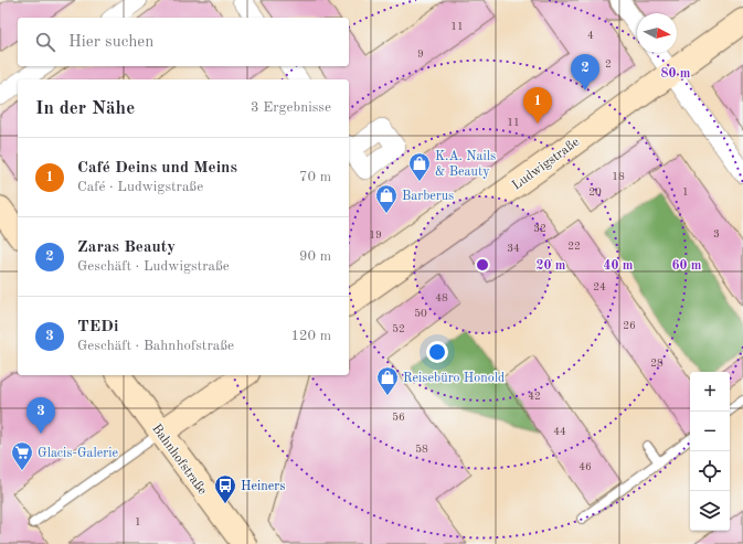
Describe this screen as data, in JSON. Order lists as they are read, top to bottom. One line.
{"streets":{"street":["Ludwigstraße","Bahnhofstraße"]},"places":{"shop":["K.A. Nails & Beauty","Barberus","Reisebüro Honold"],"supermarket":["Glacis-Galerie"],"bus stop":["Heiners"]},"house_numbers":["11","4","9","2","11","18","20","1","32","3","19","22","34","24","48","50","26","52","28","42","56","44","58","46","1"],"north":"right","page":{"search":"Hier suchen","pins":["2","1","3"],"heading":["In der Nähe","3 Ergebnisse"],"list":[{"mark":"1","name":"Café Deins und Meins","note":"Café · Ludwigstraße","value":"70 m"},{"mark":"2","name":"Zaras Beauty","note":"Geschäft · Ludwigstraße","value":"90 m"},{"mark":"3","name":"TEDi","note":"Geschäft · Bahnhofstraße","value":"120 m"}],"map_buttons":["+","−"]},"rings":["80 m","20 m","40 m","60 m"]}
